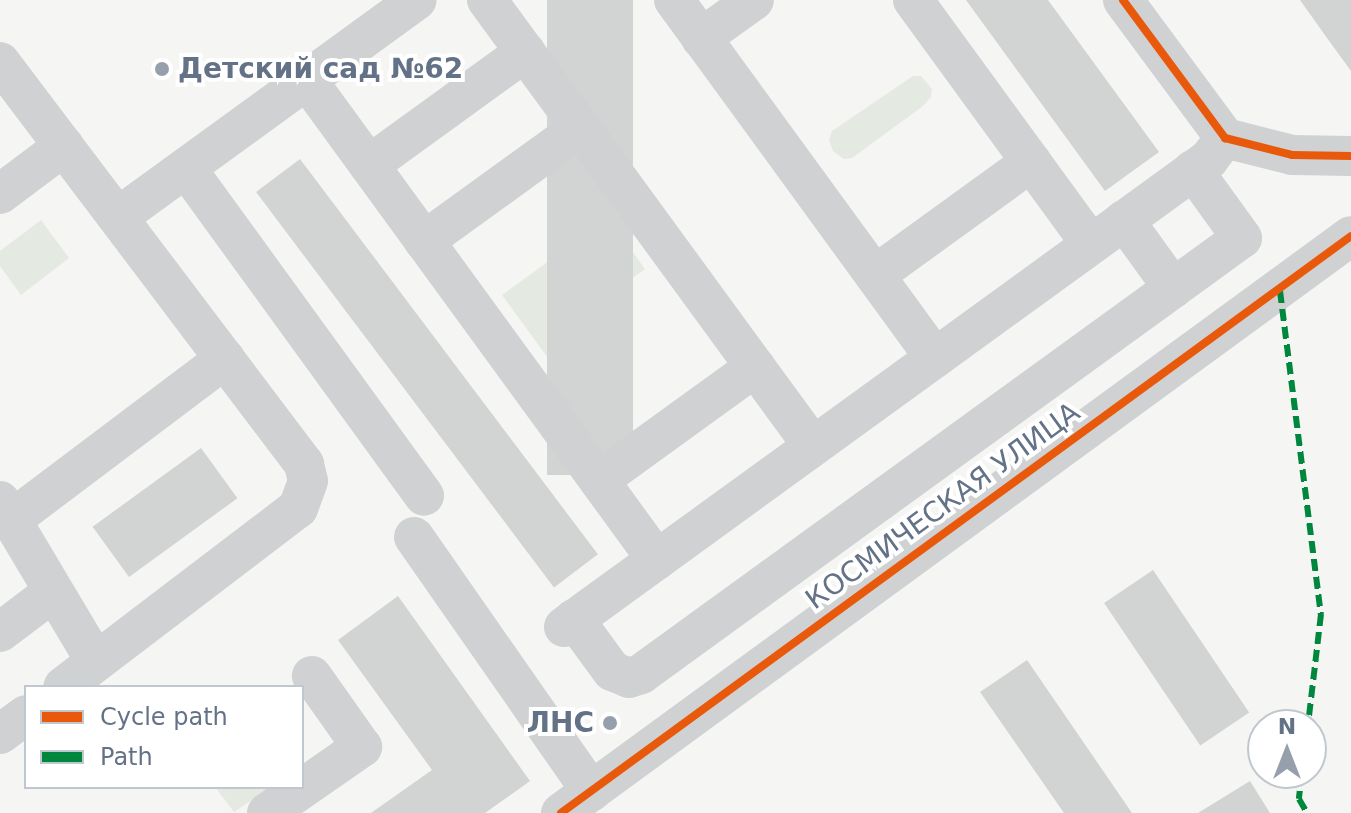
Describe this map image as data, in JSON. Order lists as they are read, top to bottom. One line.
{"streets":{"street":["КОСМИЧЕСКАЯ УЛИЦА"]},"places":["Детский сад №62","ЛНС"],"legend":["Cycle path","Path"],"north":"top"}
